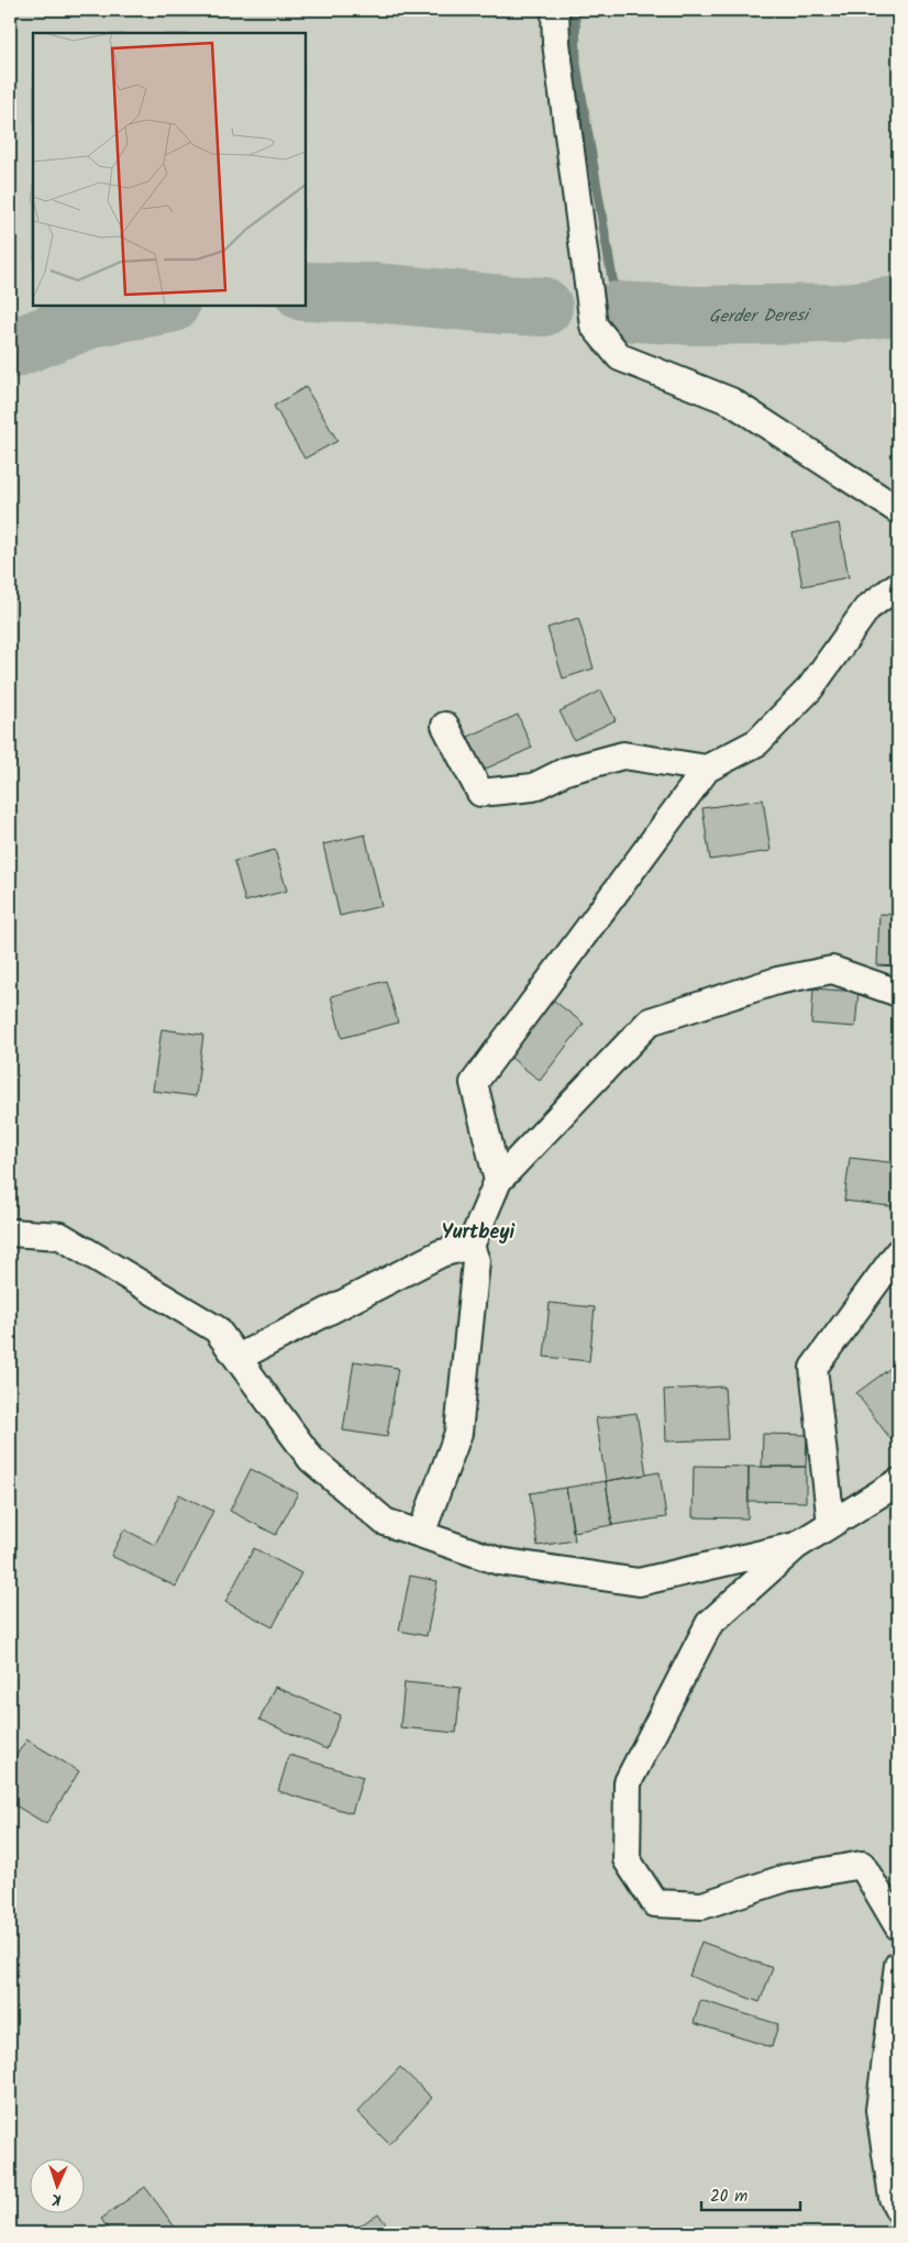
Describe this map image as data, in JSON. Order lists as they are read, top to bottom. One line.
{"districts":["Yurtbeyi"],"water":["Gerder Deresi"],"scale_bar":"20 m","north":"bottom"}
